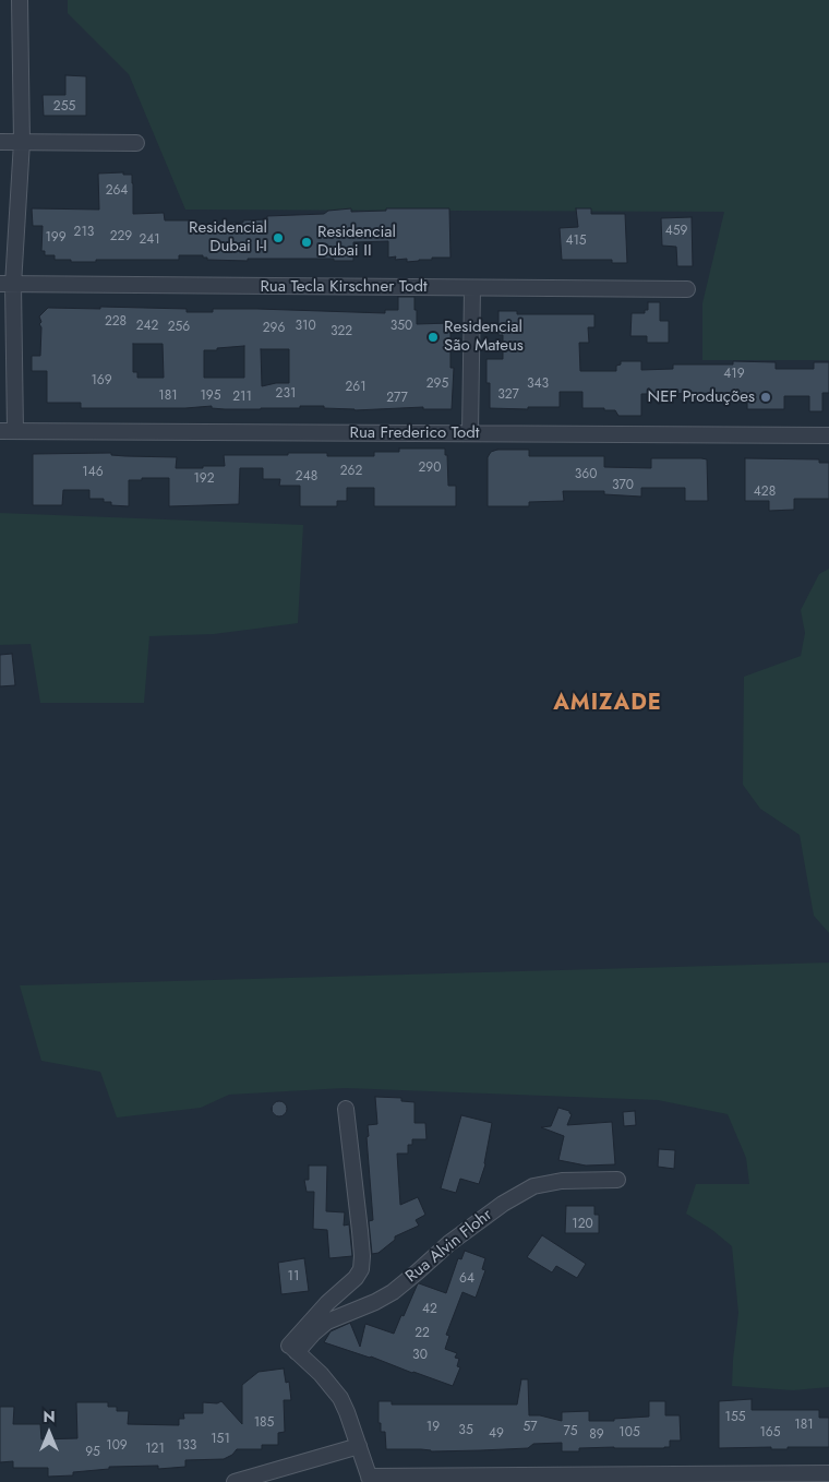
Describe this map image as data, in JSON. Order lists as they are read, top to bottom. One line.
{"streets":{"street":["Rua Tecla Kirschner Todt","Rua Frederico Todt","Rua Alvin Flohr"]},"districts":["AMIZADE"],"places":["Residencial Dubai I-I","Residencial Dubai II","Residencial São Mateus","NEF Produções"],"house_numbers":["255","264","459","213","229","199","241","415","228","242","310","350","256","296","322","419","169","295","343","261","231","327","181","195","211","277","290","262","146","360","248","192","370","428","120","11","64","42","22","30","155","185","181","19","57","35","75","105","165","49","89","151","109","133","121","95"],"north":"top"}
